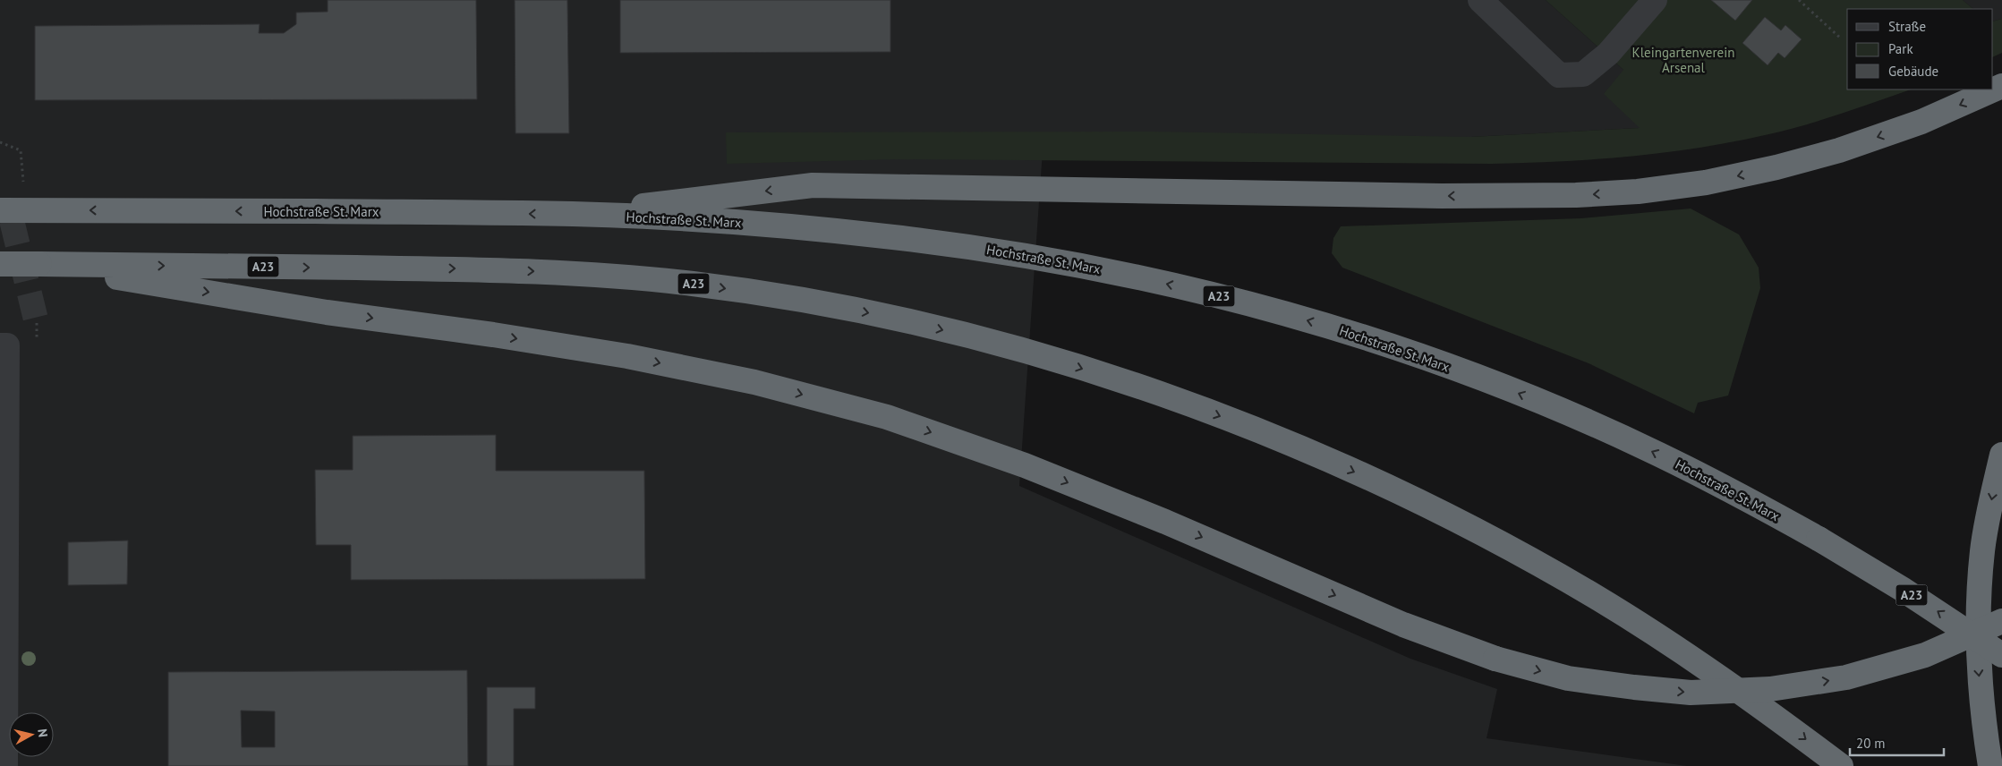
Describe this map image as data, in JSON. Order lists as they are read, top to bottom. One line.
{"streets":{"highway":["Hochstraße St. Marx","A23"]},"parks":["Kleingartenverein Arsenal"],"legend":["Straße","Park","Gebäude"],"scale_bar":"20 m","north":"right"}
